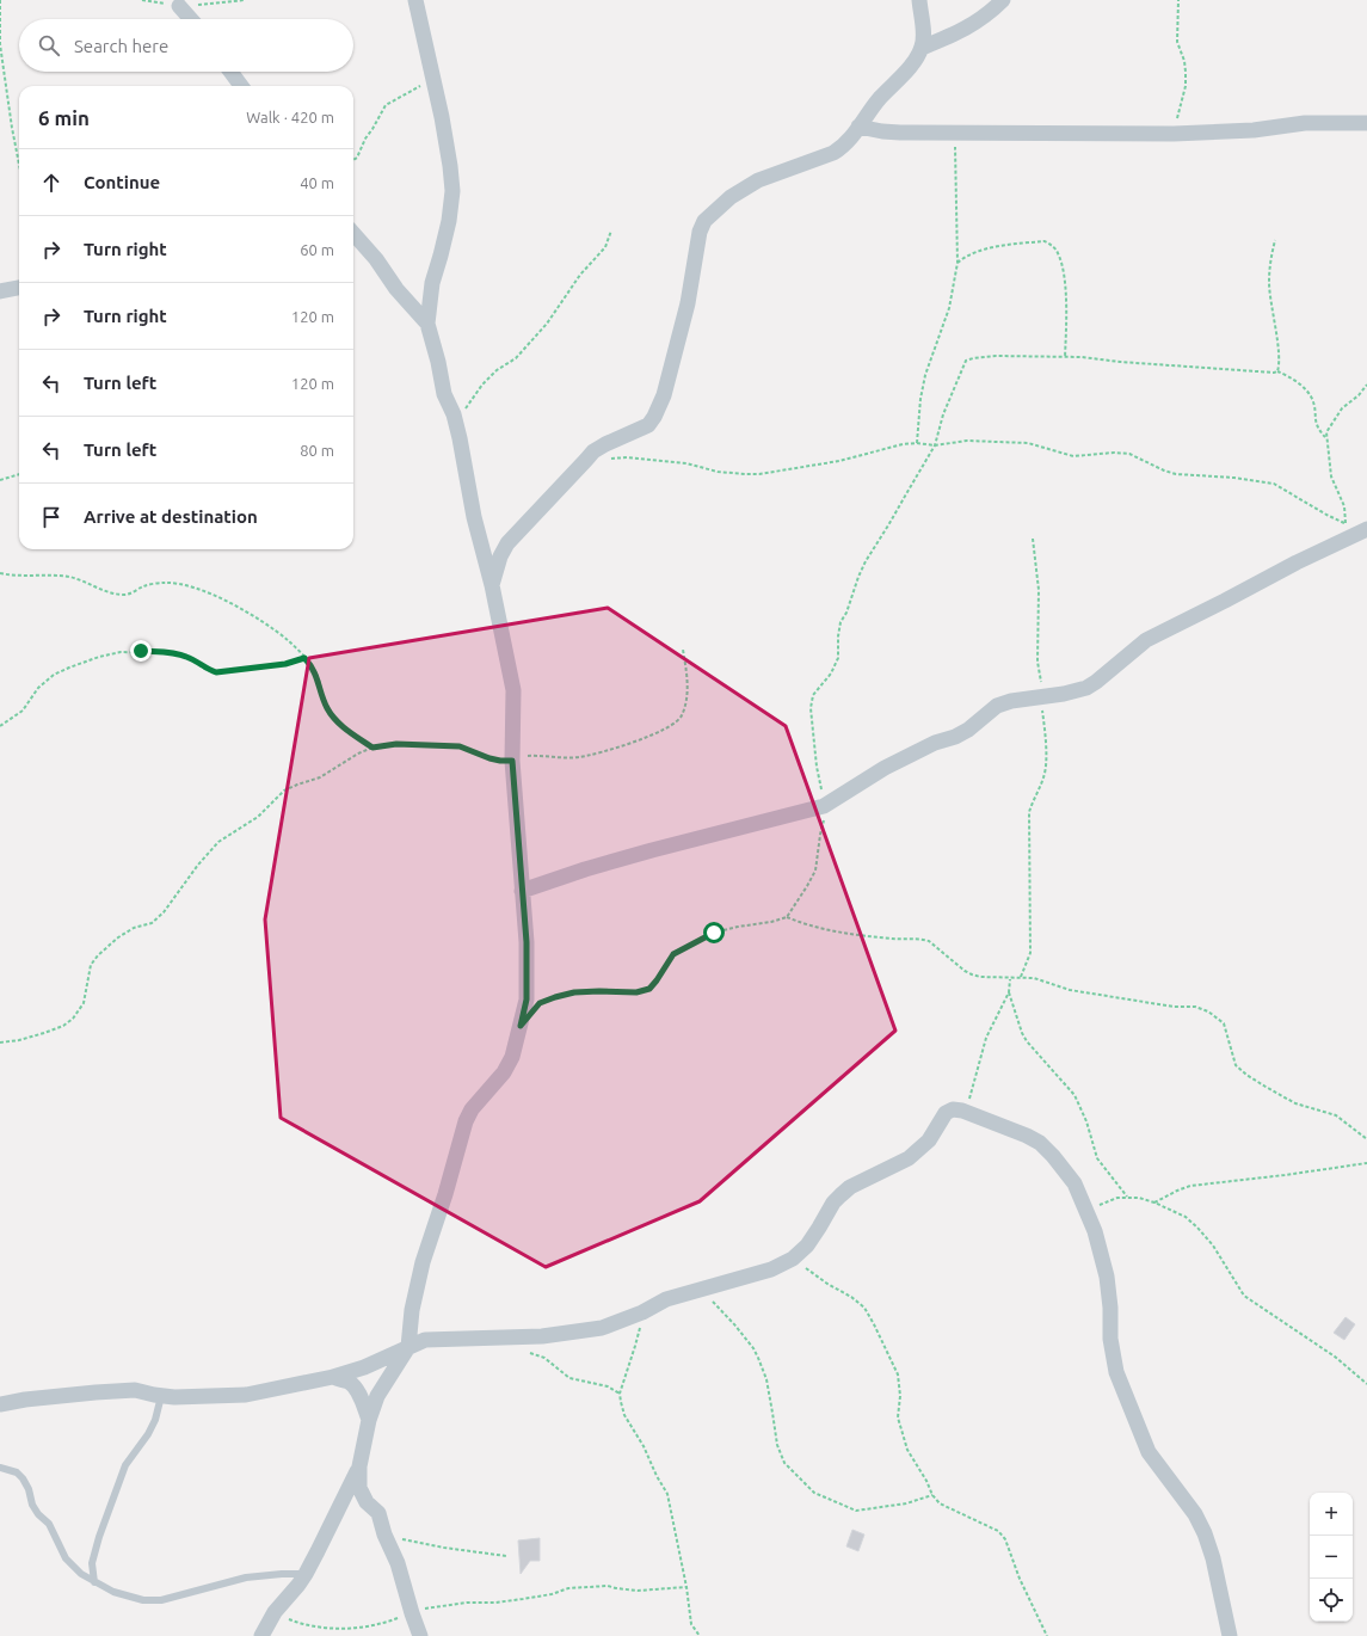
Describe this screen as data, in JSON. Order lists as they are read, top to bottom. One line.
{"page":{"search":"Search here","heading":["6 min","Walk · 420 m"],"list":[["Continue","40 m"],["Turn right","60 m"],["Turn right","120 m"],["Turn left","120 m"],["Turn left","80 m"],"Arrive at destination"],"map_buttons":["+","−"]}}
